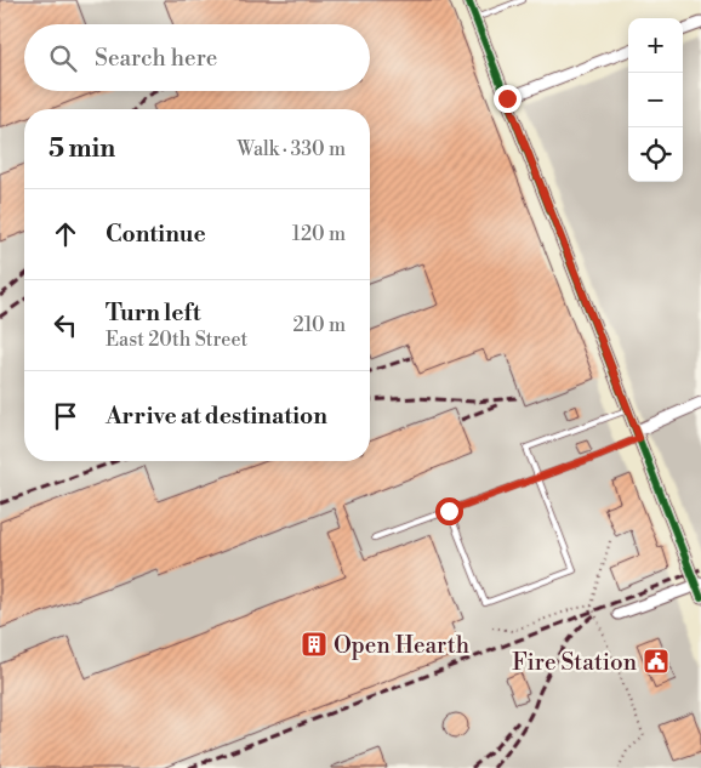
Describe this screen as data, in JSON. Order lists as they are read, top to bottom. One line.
{"places":{"building":["Open Hearth"],"public building":["Fire Station"]},"page":{"map_buttons":["+","−"],"search":"Search here","heading":["5 min","Walk · 330 m"],"list":[["Continue","120 m"],["Turn left","East 20th Street","210 m"],"Arrive at destination"]}}
